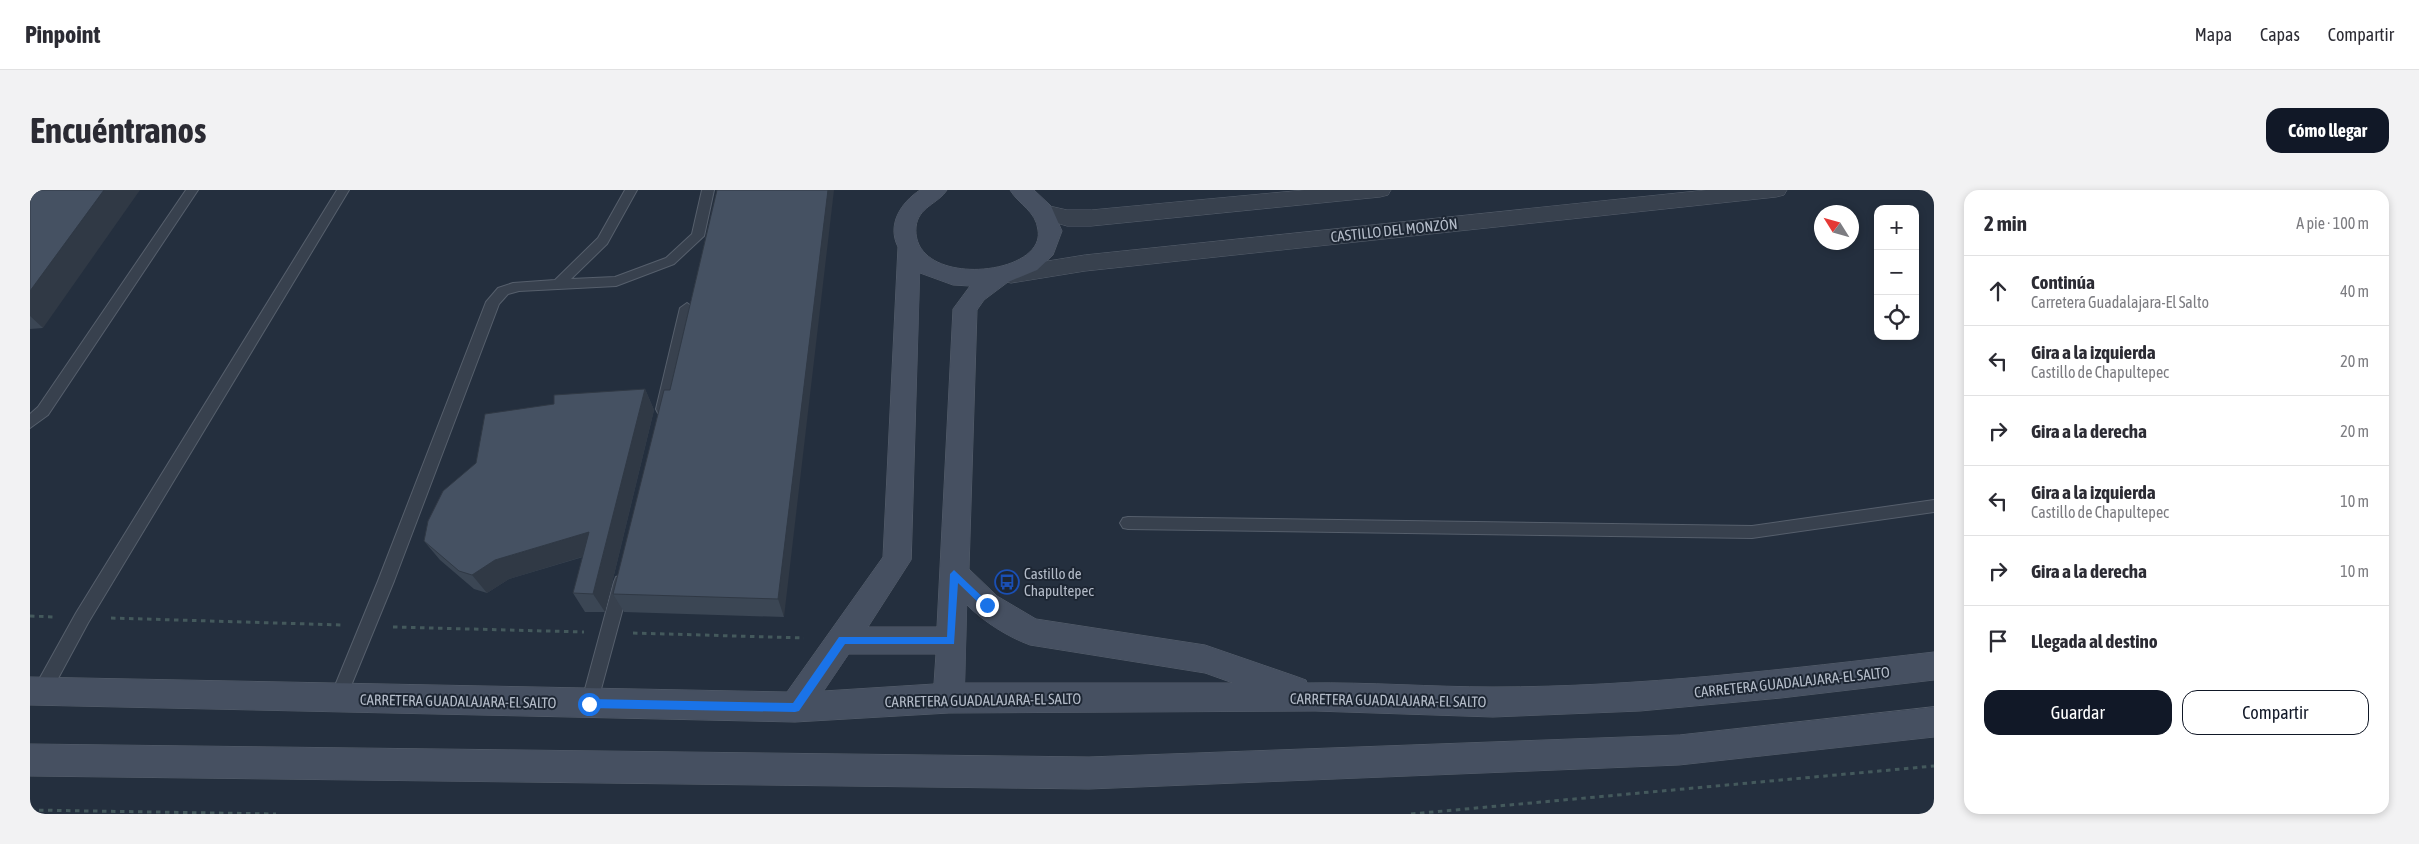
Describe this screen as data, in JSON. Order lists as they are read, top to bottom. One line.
{"streets":{"main road":["CARRETERA GUADALAJARA-EL SALTO"],"street":["CASTILLO DEL MONZÓN"]},"places":{"bus stop":["Castillo de Chapultepec"]},"north":"top left","page":{"header":"Pinpoint","nav":["Mapa","Capas","Compartir"],"buttons":["Cómo llegar",["Guardar","Compartir"]],"title":"Encuéntranos","heading":["2 min","A pie · 100 m"],"map_buttons":["+","−"],"list":[["Continúa","Carretera Guadalajara-El Salto","40 m"],["Gira a la izquierda","Castillo de Chapultepec","20 m"],["Gira a la derecha","20 m"],["Gira a la izquierda","Castillo de Chapultepec","10 m"],["Gira a la derecha","10 m"],"Llegada al destino"]}}
